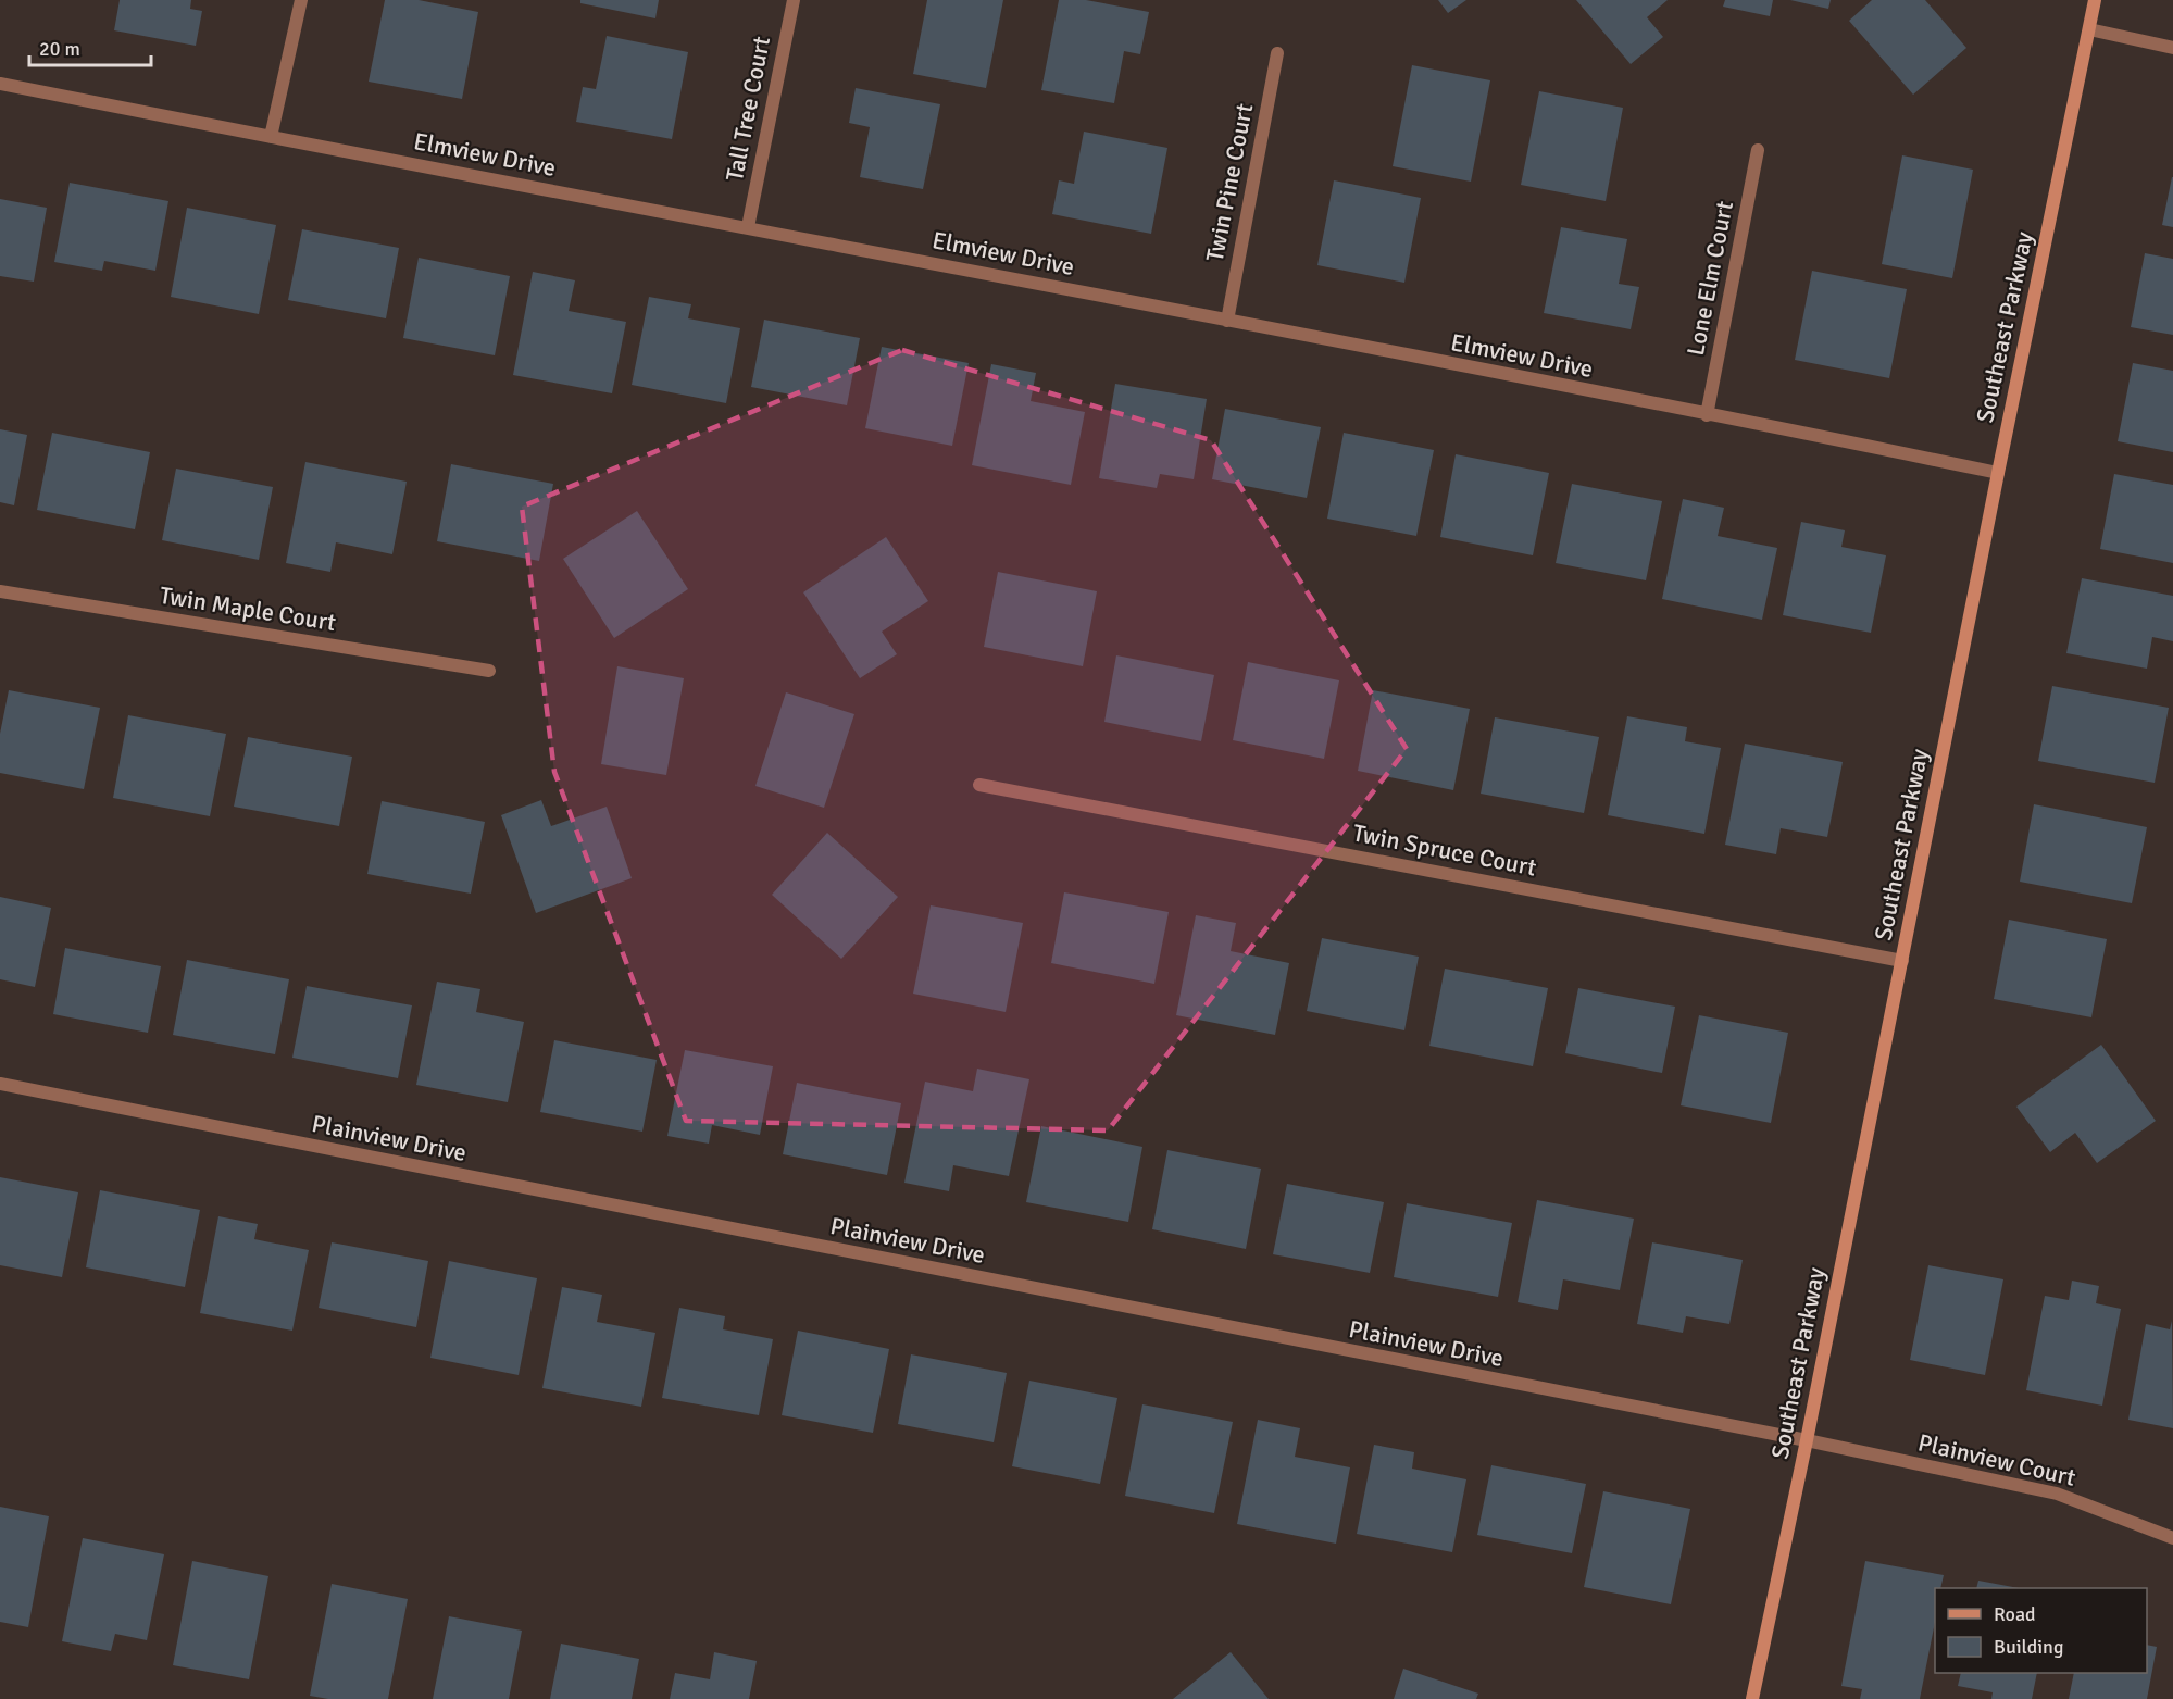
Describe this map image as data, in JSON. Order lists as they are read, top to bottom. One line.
{"streets":{"street":["Tall Tree Court","Elmview Drive","Twin Pine Court","Lone Elm Court","Southeast Parkway","Twin Maple Court","Twin Spruce Court","Plainview Drive","Plainview Court"]},"crossings":[["Tall Tree Court","Elmview Drive"],["Elmview Drive","Twin Pine Court"],["Elmview Drive","Lone Elm Court"],["Elmview Drive","Southeast Parkway"],["Southeast Parkway","Twin Spruce Court"],["Southeast Parkway","Plainview Drive"],["Southeast Parkway","Plainview Court"],["Plainview Drive","Plainview Court"]],"legend":["Road","Building"],"scale_bar":"20 m"}
